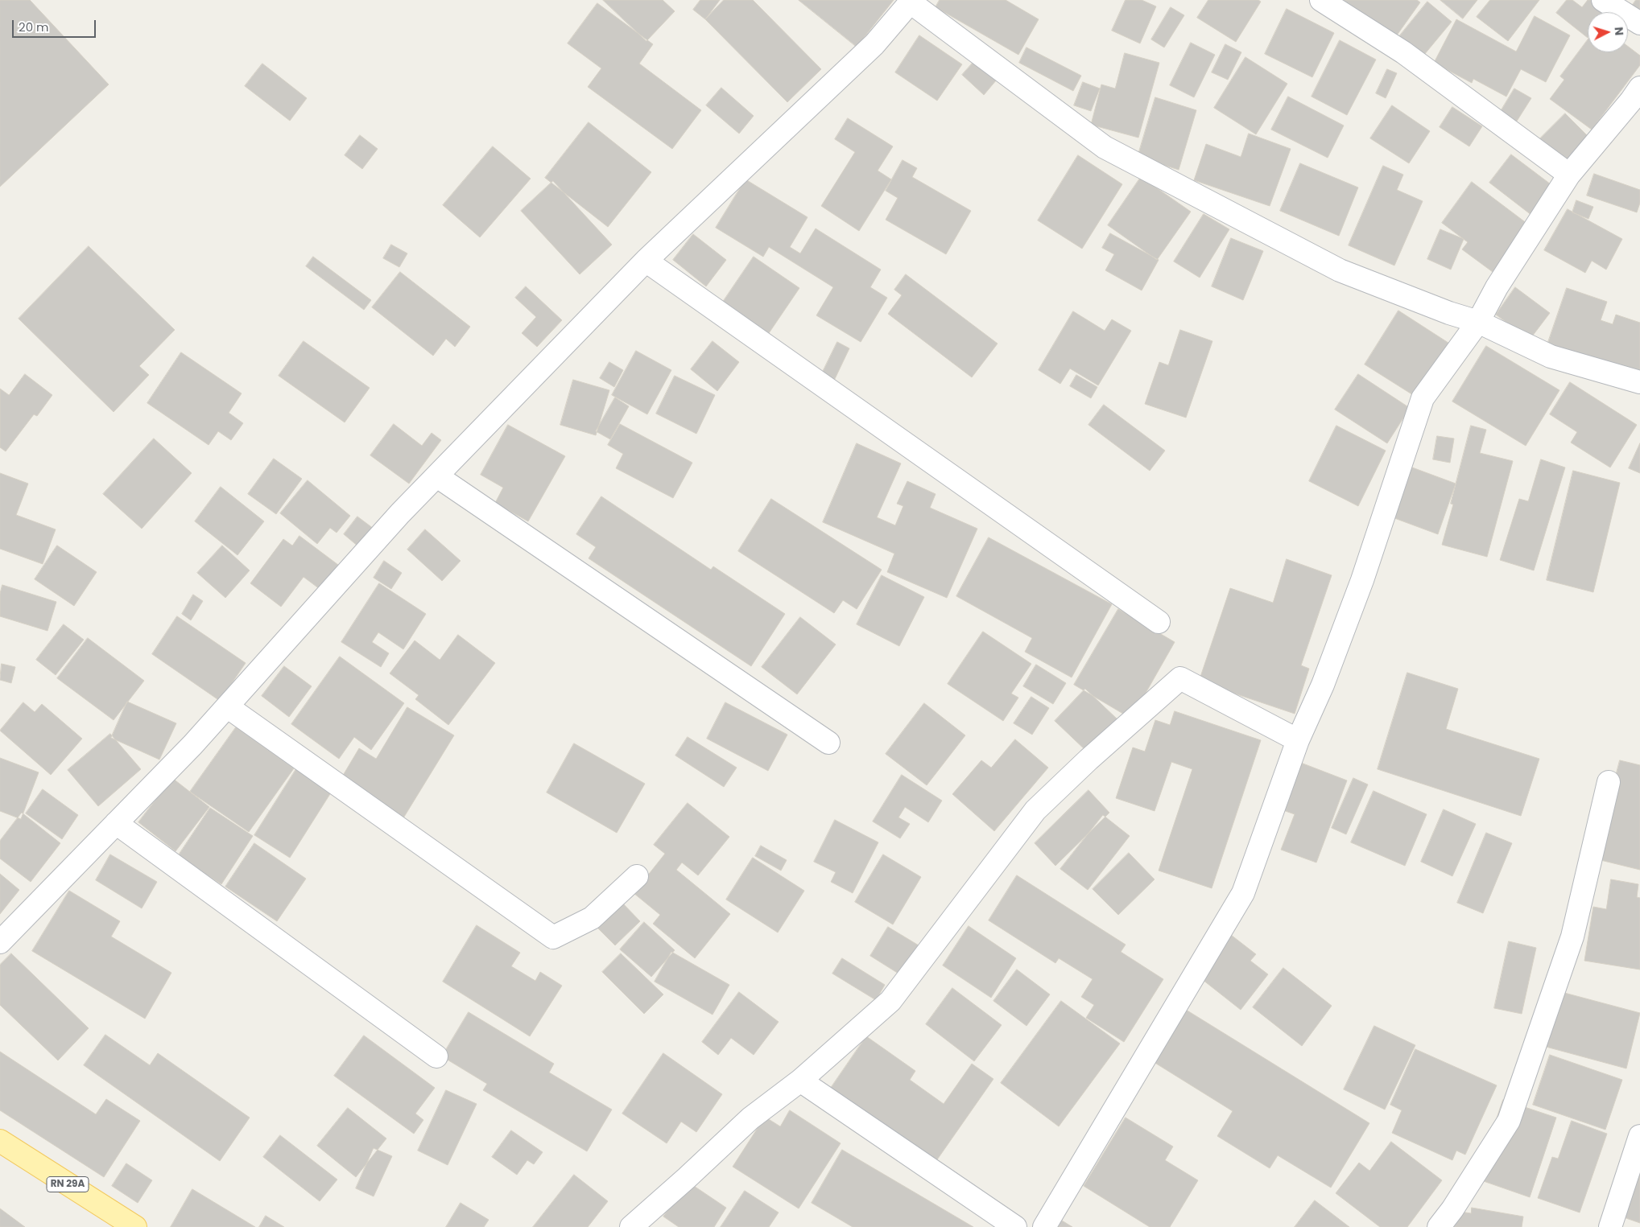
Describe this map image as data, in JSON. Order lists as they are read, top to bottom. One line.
{"streets":{"main road":["RN 29A"]},"scale_bar":"20 m","north":"right"}
